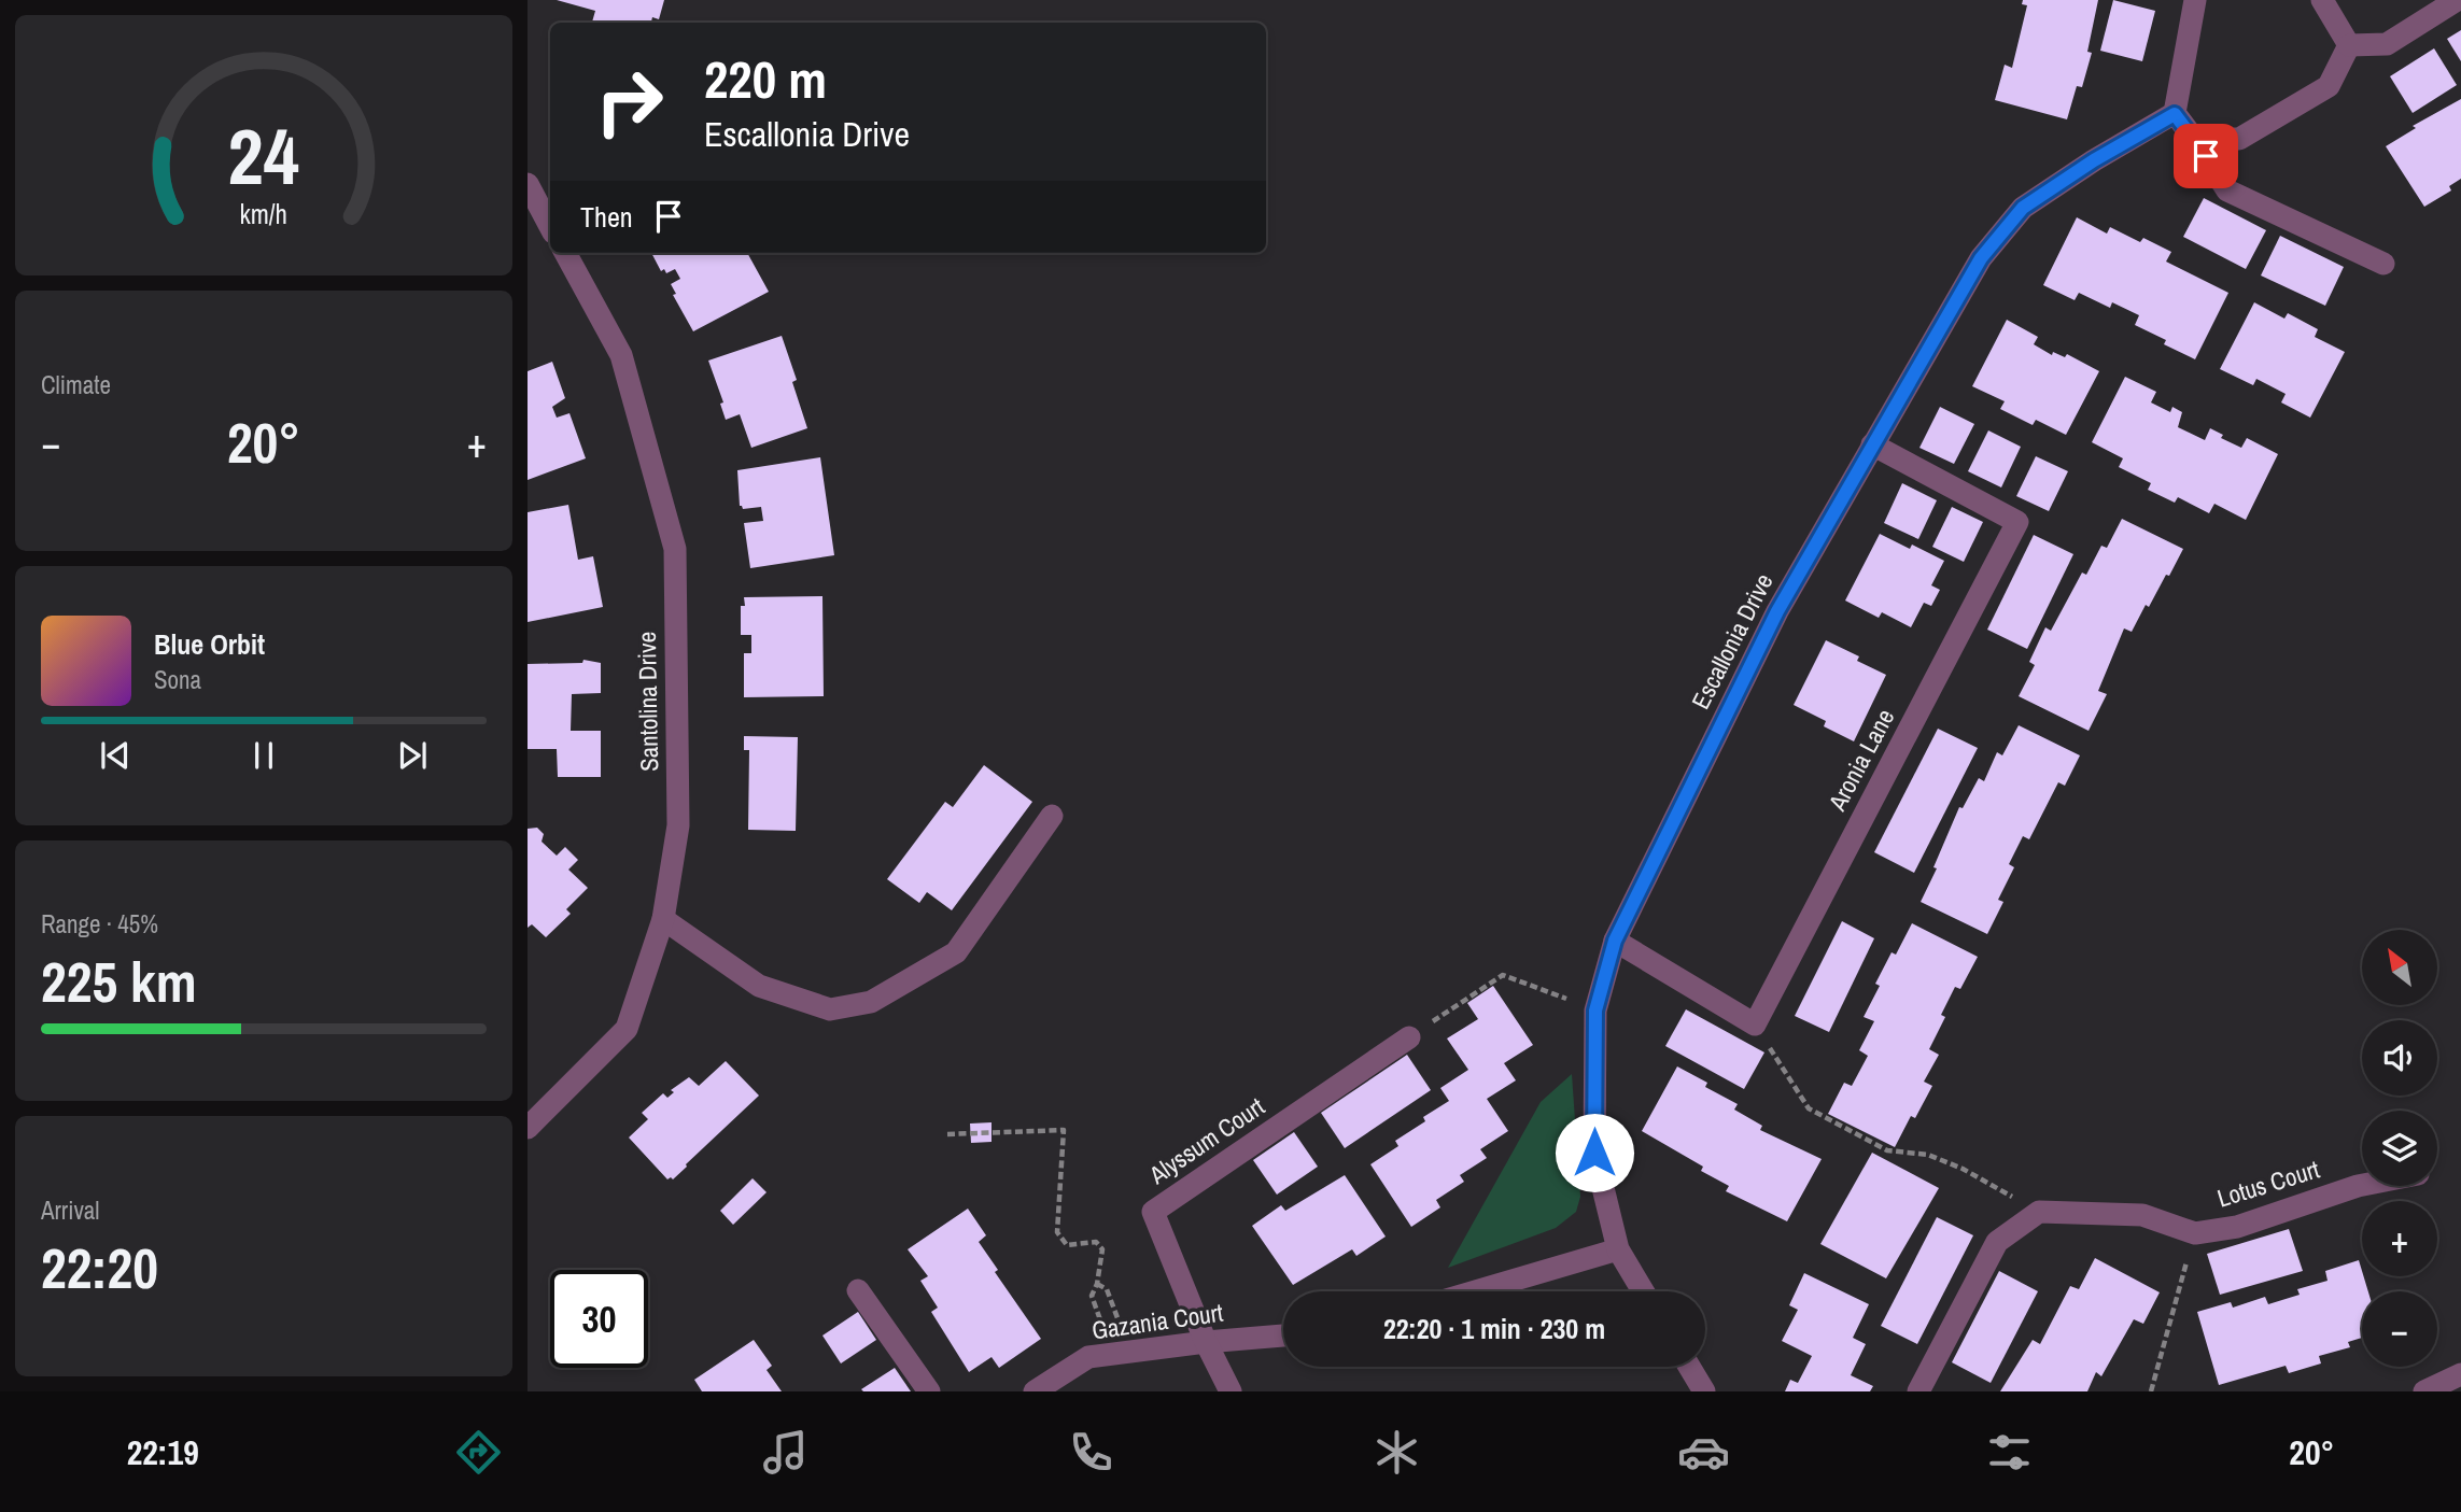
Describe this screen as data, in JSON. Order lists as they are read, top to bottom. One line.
{"streets":{"street":["Escallonia Drive","Santolina Drive","Aronia Lane","Alyssum Court","Lotus Court","Gazania Court"]},"crossings":[["Escallonia Drive","Aronia Lane"],["Alyssum Court","Gazania Court"]],"north":"top left","page":{"turn":["220 m","Escallonia Drive"],"then":"Then","tile":["Climate",["Range · 45%","225 km"],["Arrival","22:20"]],"heat":["−","20°","+"],"song":["Blue Orbit","Sona"],"map_buttons":["+","−"],"limit":"30","trip":"22:20 · 1 min · 230 m","tabs":["22:19","20°"],"gauge":["24","km/h"]}}
